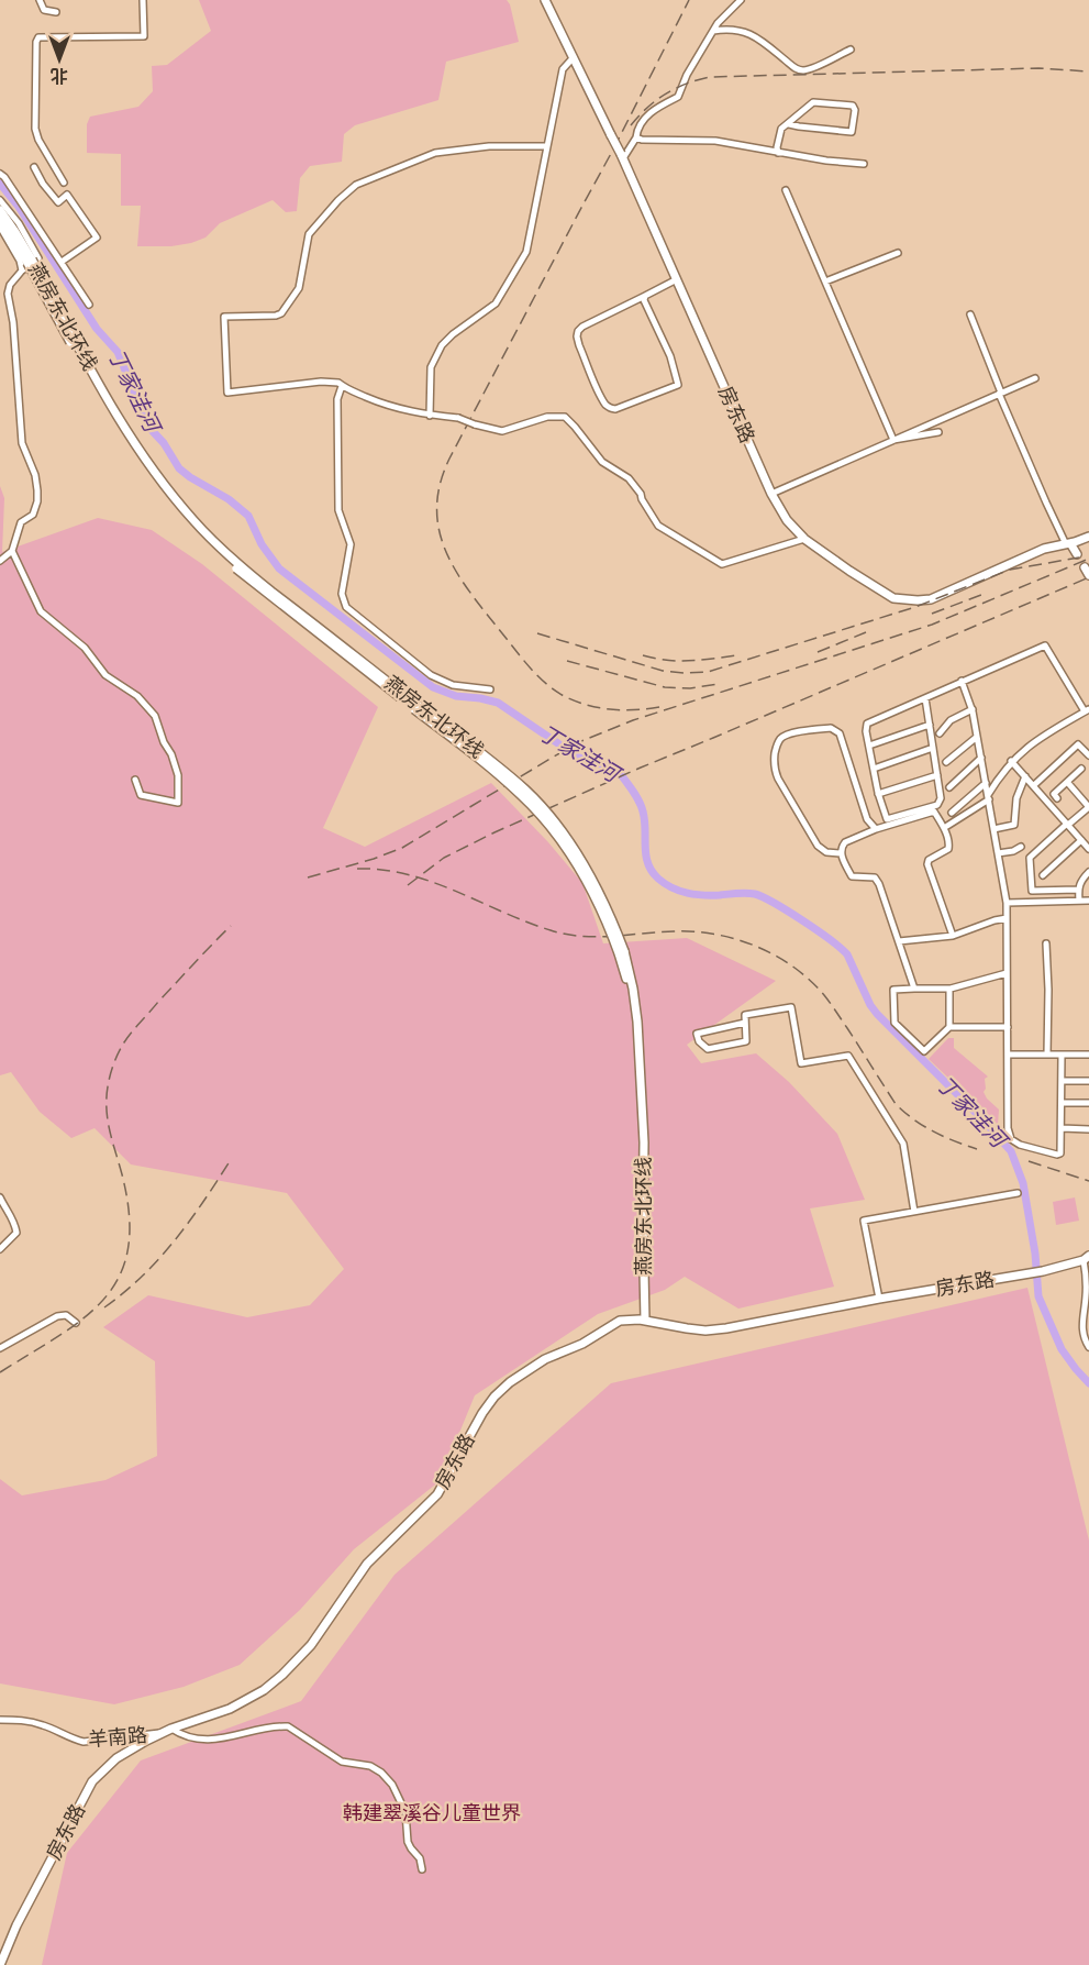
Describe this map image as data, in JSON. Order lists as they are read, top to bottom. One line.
{"streets":{"main road":["燕房东北环线","房东路"],"street":["羊南路"]},"crossings":[["燕房东北环线","房东路"],["房东路","羊南路"]],"water":["丁家洼河"],"parks":["韩建翠溪谷儿童世界"],"north":"bottom"}
